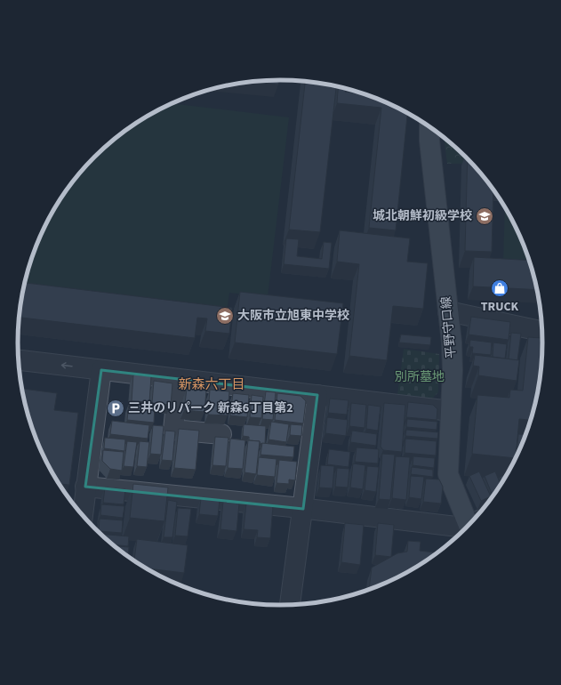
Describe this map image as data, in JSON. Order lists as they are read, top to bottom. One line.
{"streets":{"main road":["平野守口線"]},"districts":["新森六丁目"],"parks":["別所墓地"],"places":{"school or university":["城北朝鮮初級学校","大阪市立旭東中学校"],"shop":["TRUCK"],"parking":["三井のリパーク 新森6丁目第2"]}}
